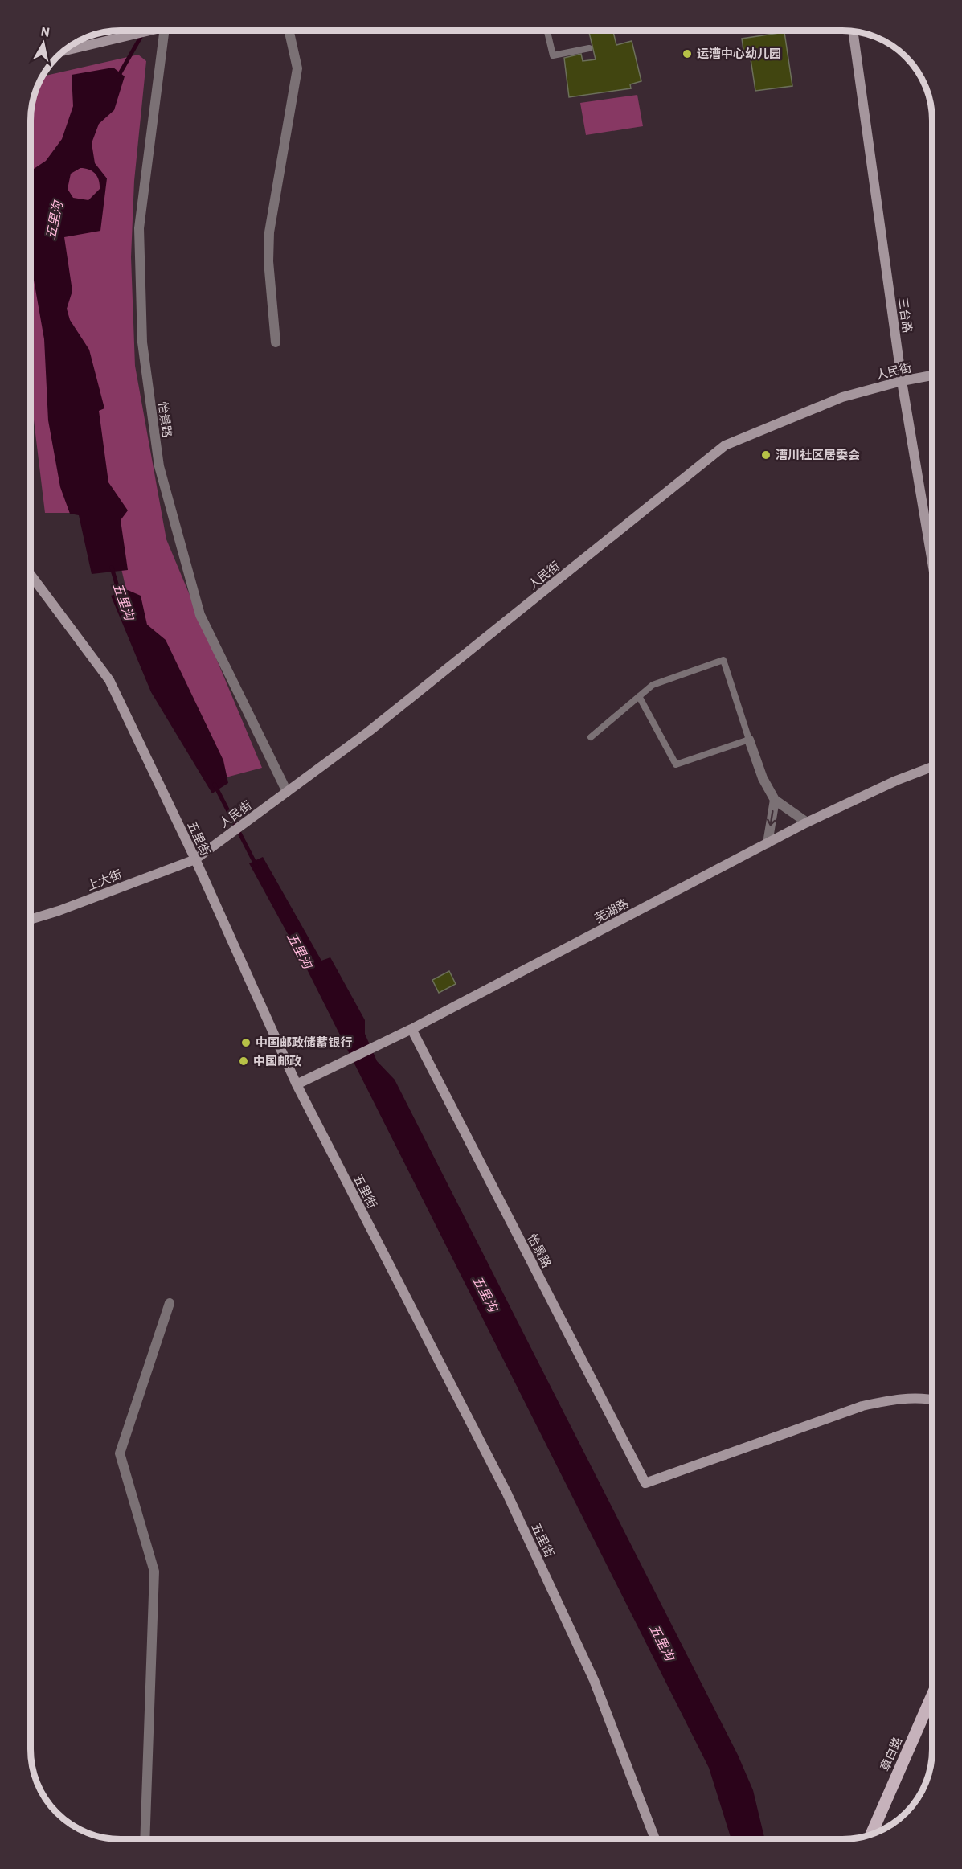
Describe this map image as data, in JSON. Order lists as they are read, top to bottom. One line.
{"streets":{"main road":["章白路"],"street":["三台路","人民街","怡景路","五里街","上大街","芜湖路"]},"crossings":[["三台路","人民街"],["人民街","怡景路"],["人民街","五里街"],["人民街","上大街"],["怡景路","芜湖路"],["五里街","上大街"],["五里街","芜湖路"]],"water":["五里沟"],"places":["运漕中心幼儿园","漕川社区居委会","中国邮政储蓄银行","中国邮政"],"north":"top"}
